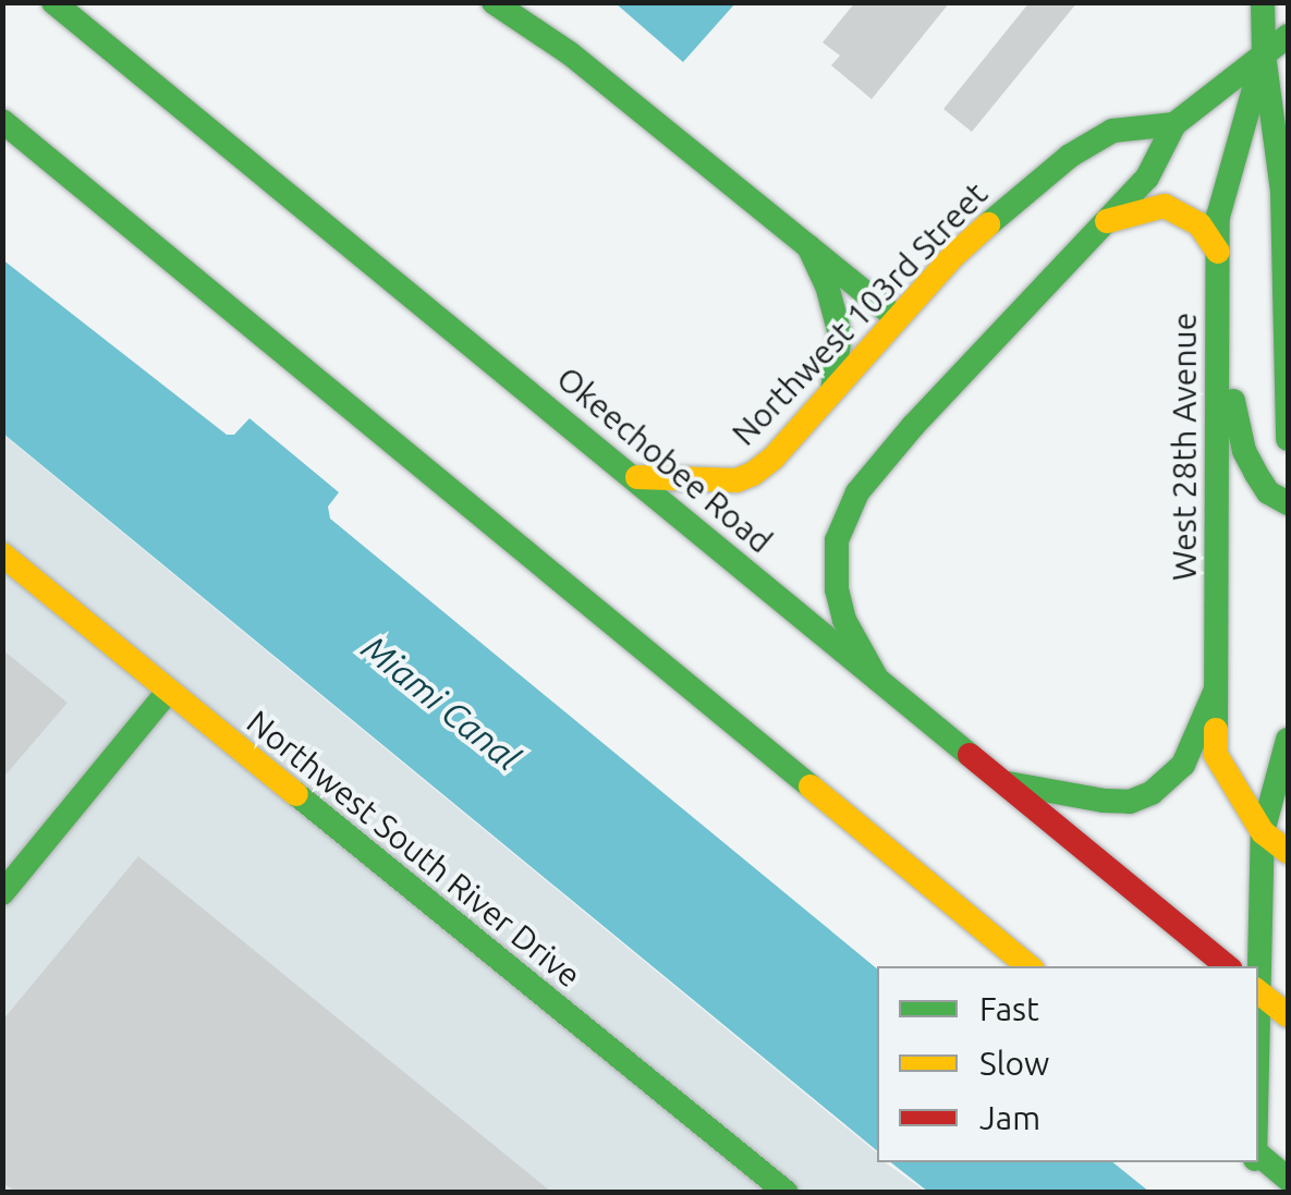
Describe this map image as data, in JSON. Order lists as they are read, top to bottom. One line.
{"streets":{"main road":["Northwest 103rd Street","West 28th Avenue","Okeechobee Road","Northwest South River Drive"]},"crossings":[["Northwest 103rd Street","Okeechobee Road"]],"water":["Miami Canal"],"legend":["Fast","Slow","Jam"]}
